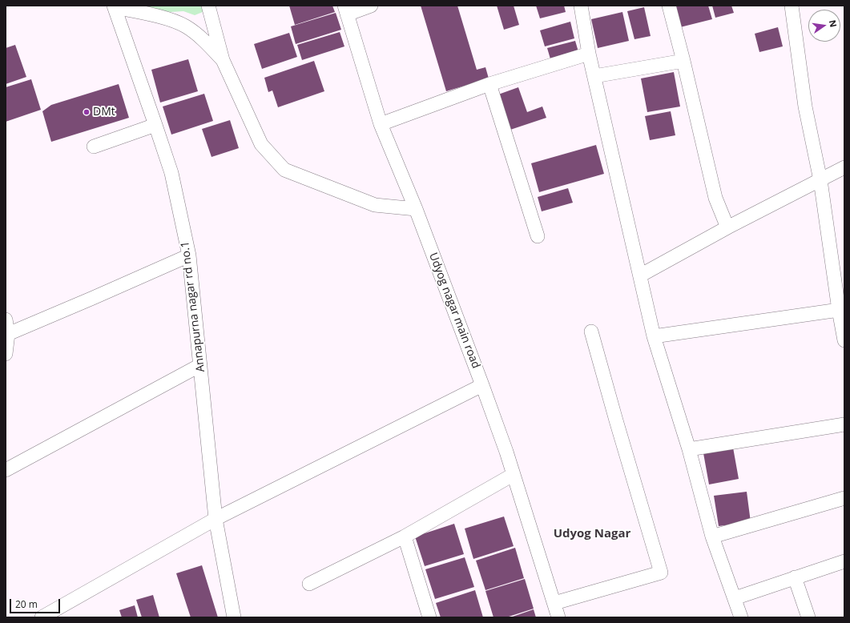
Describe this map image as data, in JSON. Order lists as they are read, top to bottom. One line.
{"streets":{"street":["Annapurna nagar rd no.1","Udyog nagar main road"]},"districts":["Udyog Nagar"],"places":["DMt"],"scale_bar":"20 m","north":"right"}
